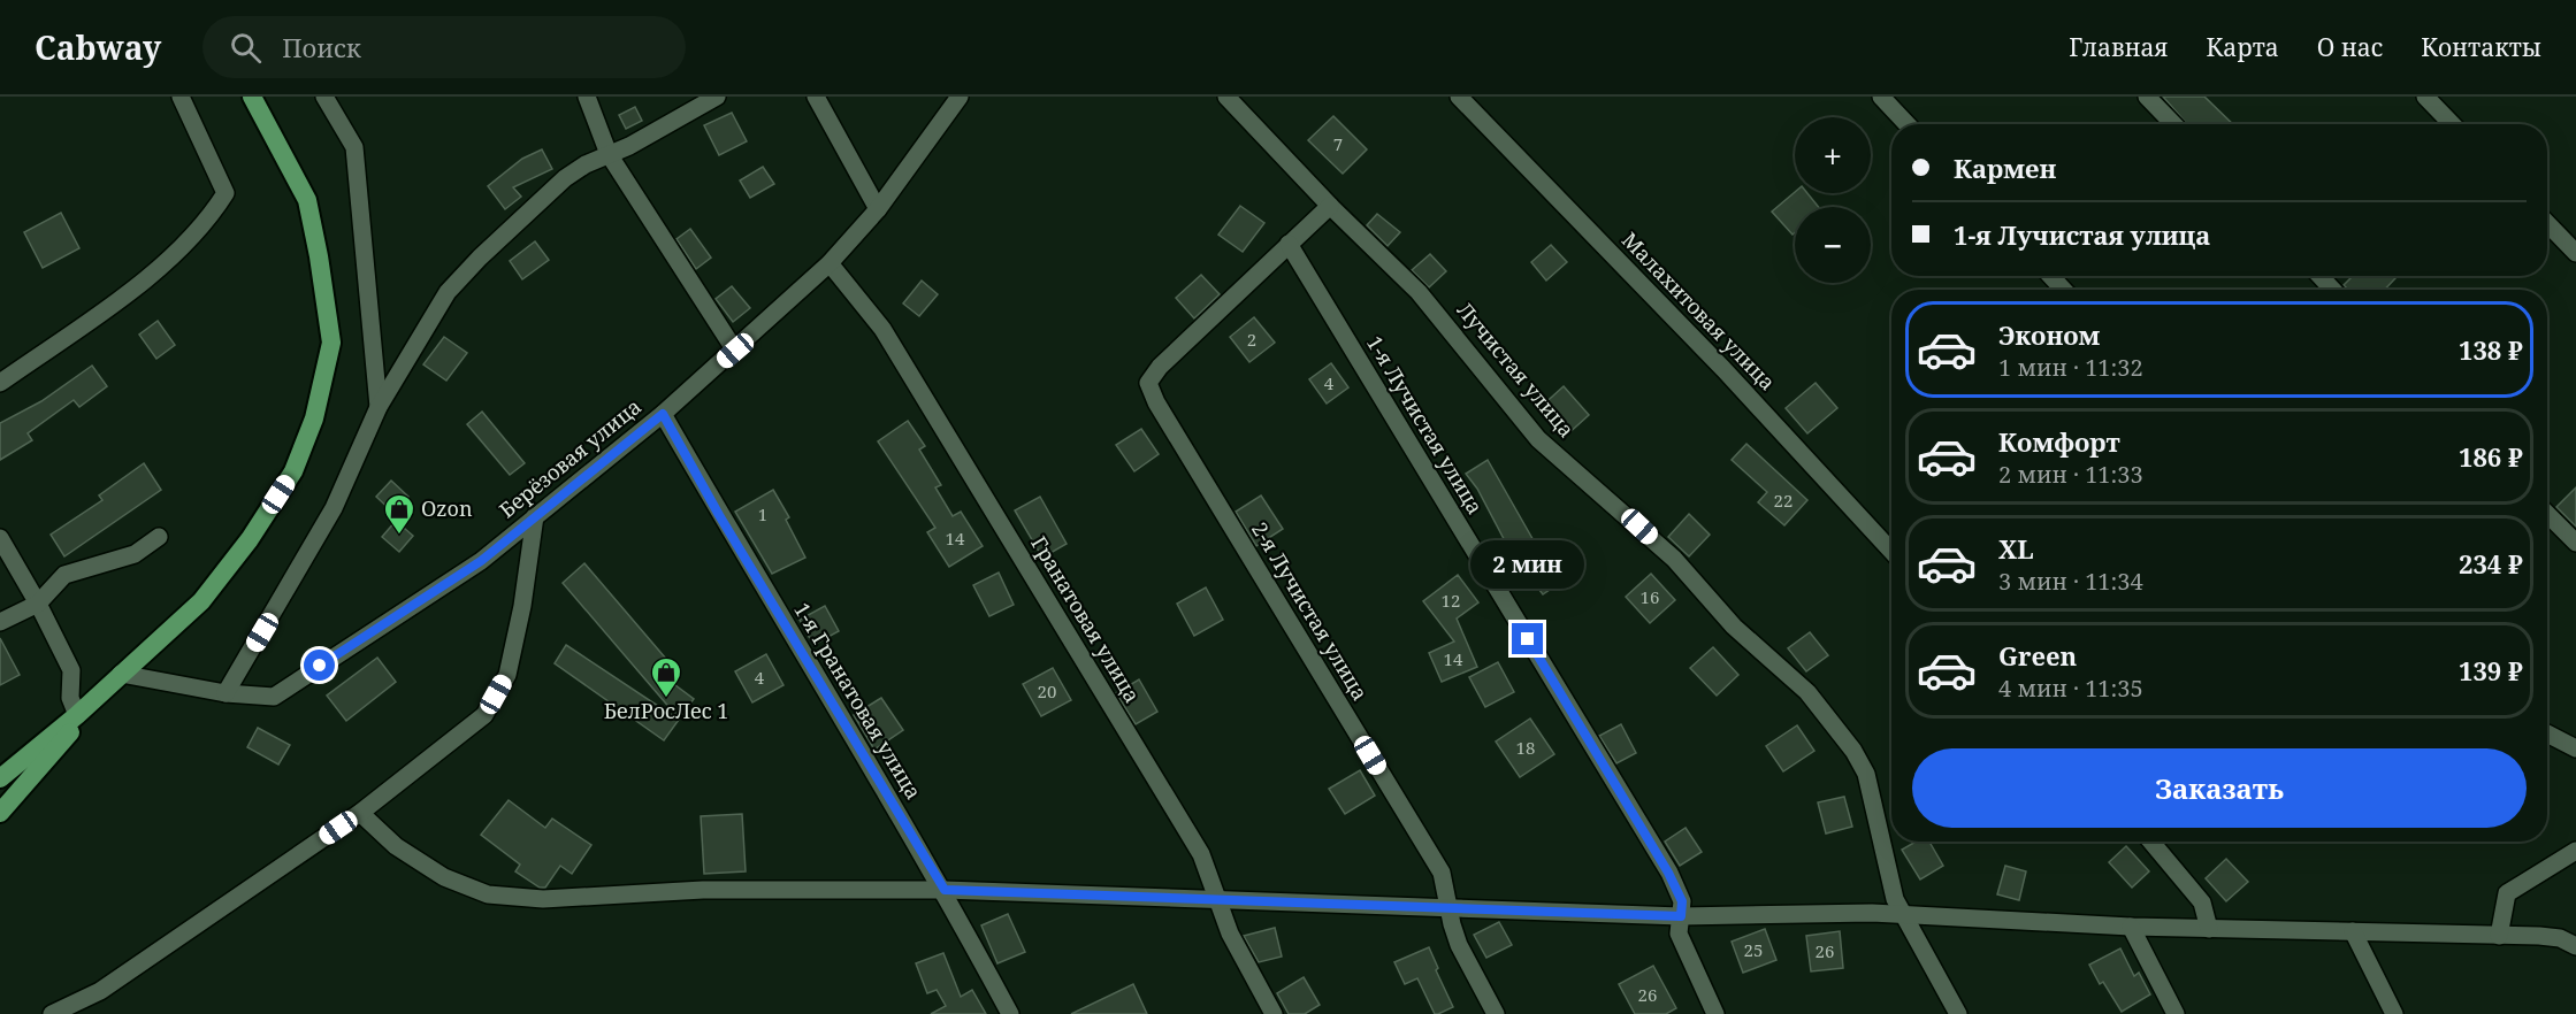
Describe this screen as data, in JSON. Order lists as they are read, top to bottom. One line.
{"streets":{"street":["Малахитовая улица","Лучистая улица","1-я Лучистая улица","Берёзовая улица","2-я Лучистая улица","Гранатовая улица","1-я Гранатовая улица"]},"crossings":[["1-я Лучистая улица","2-я Лучистая улица"],["Берёзовая улица","Гранатовая улица"],["Берёзовая улица","1-я Гранатовая улица"]],"places":{"shop":["Ozon","БелРосЛес 1"]},"house_numbers":["7","2","4","22","1","14","16","12","14","4","20","18","25","26","26"],"page":{"header":"Cabway","search":"Поиск","nav":["Главная","Карта","О нас","Контакты"],"map_buttons":["+","−"],"banner":["Кармен","1-я Лучистая улица"],"list":[{"name":"Эконом","note":"1 мин · 11:32","value":"138 ₽"},{"name":"Комфорт","note":"2 мин · 11:33","value":"186 ₽"},{"name":"XL","note":"3 мин · 11:34","value":"234 ₽"},{"name":"Green","note":"4 мин · 11:35","value":"139 ₽"}],"bubble":"2 мин","buttons":"Заказать"}}
